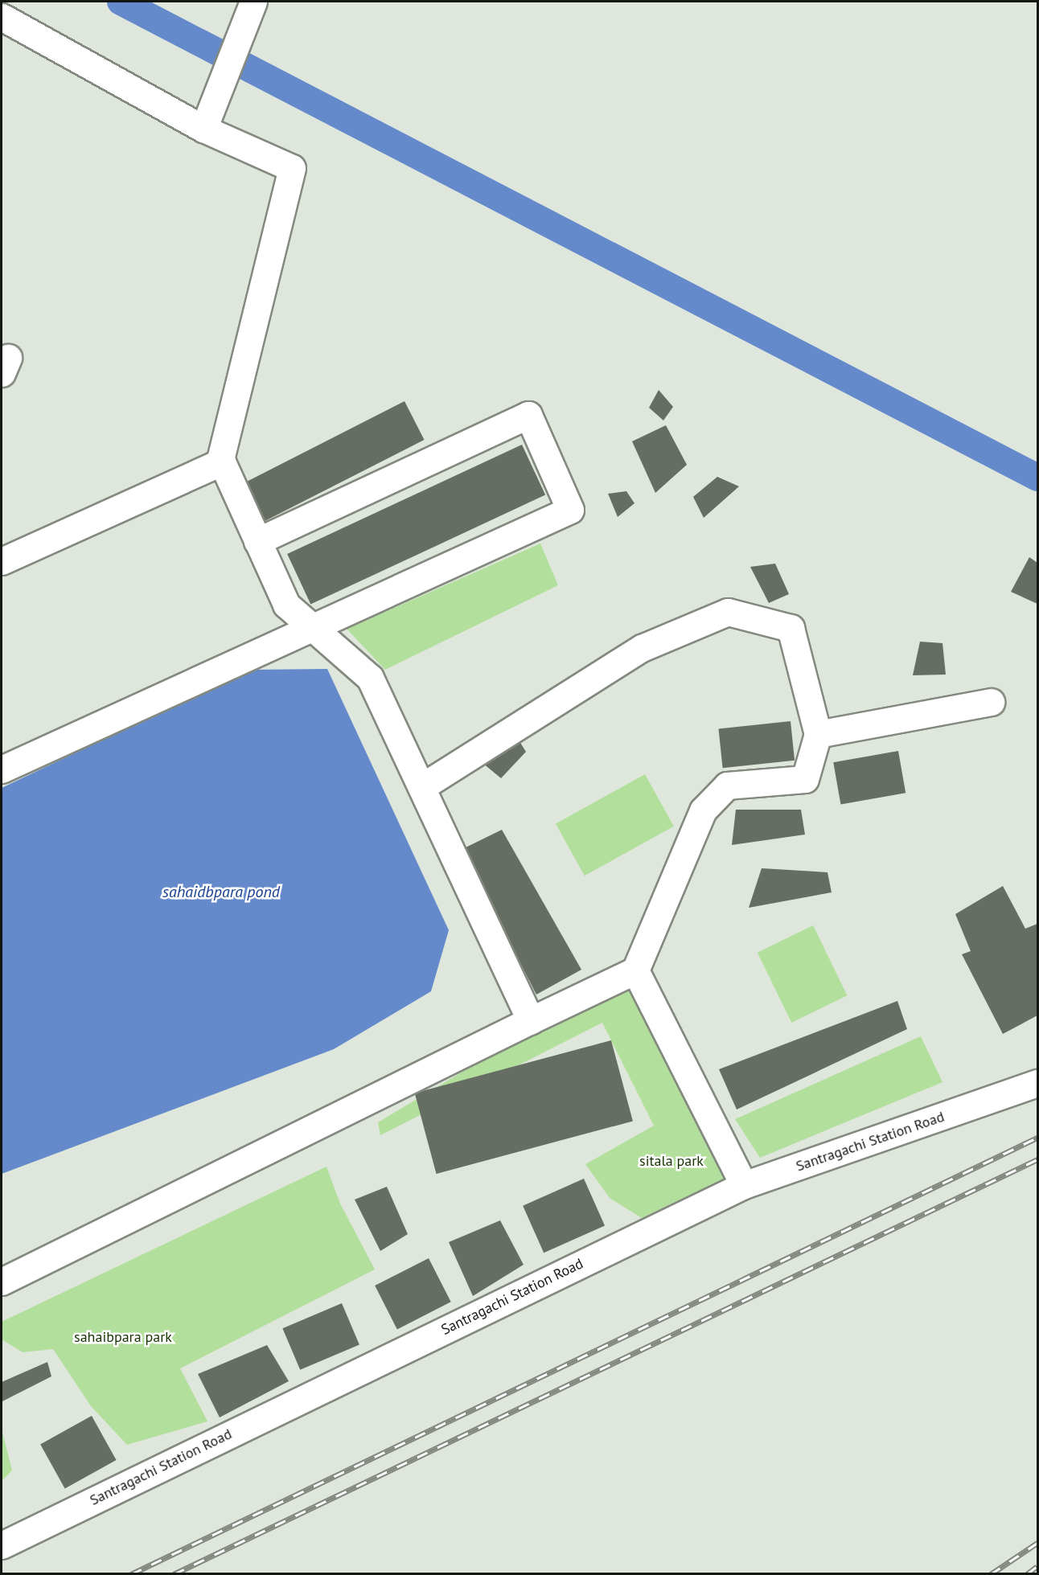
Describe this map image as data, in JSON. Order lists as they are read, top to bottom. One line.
{"streets":{"street":["Santragachi Station Road"]},"water":["sahaidbpara pond"],"parks":["sitala park","sahaibpara park"]}
